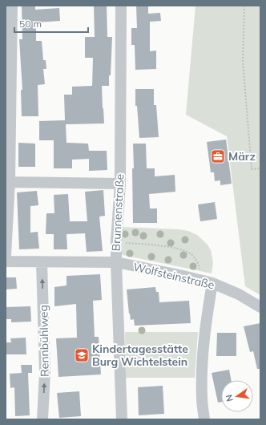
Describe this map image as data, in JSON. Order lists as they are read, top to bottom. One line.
{"streets":{"street":["Brunnenstraße","Wolfsteinstraße","Rennbühlweg"]},"crossings":[["Brunnenstraße","Wolfsteinstraße"],["Wolfsteinstraße","Rennbühlweg"]],"one_way":["Rennbühlweg"],"places":{"office":["März"],"school or university":["Kindertagesstätte Burg Wichtelstein"]},"scale_bar":"50 m","north":"left"}
